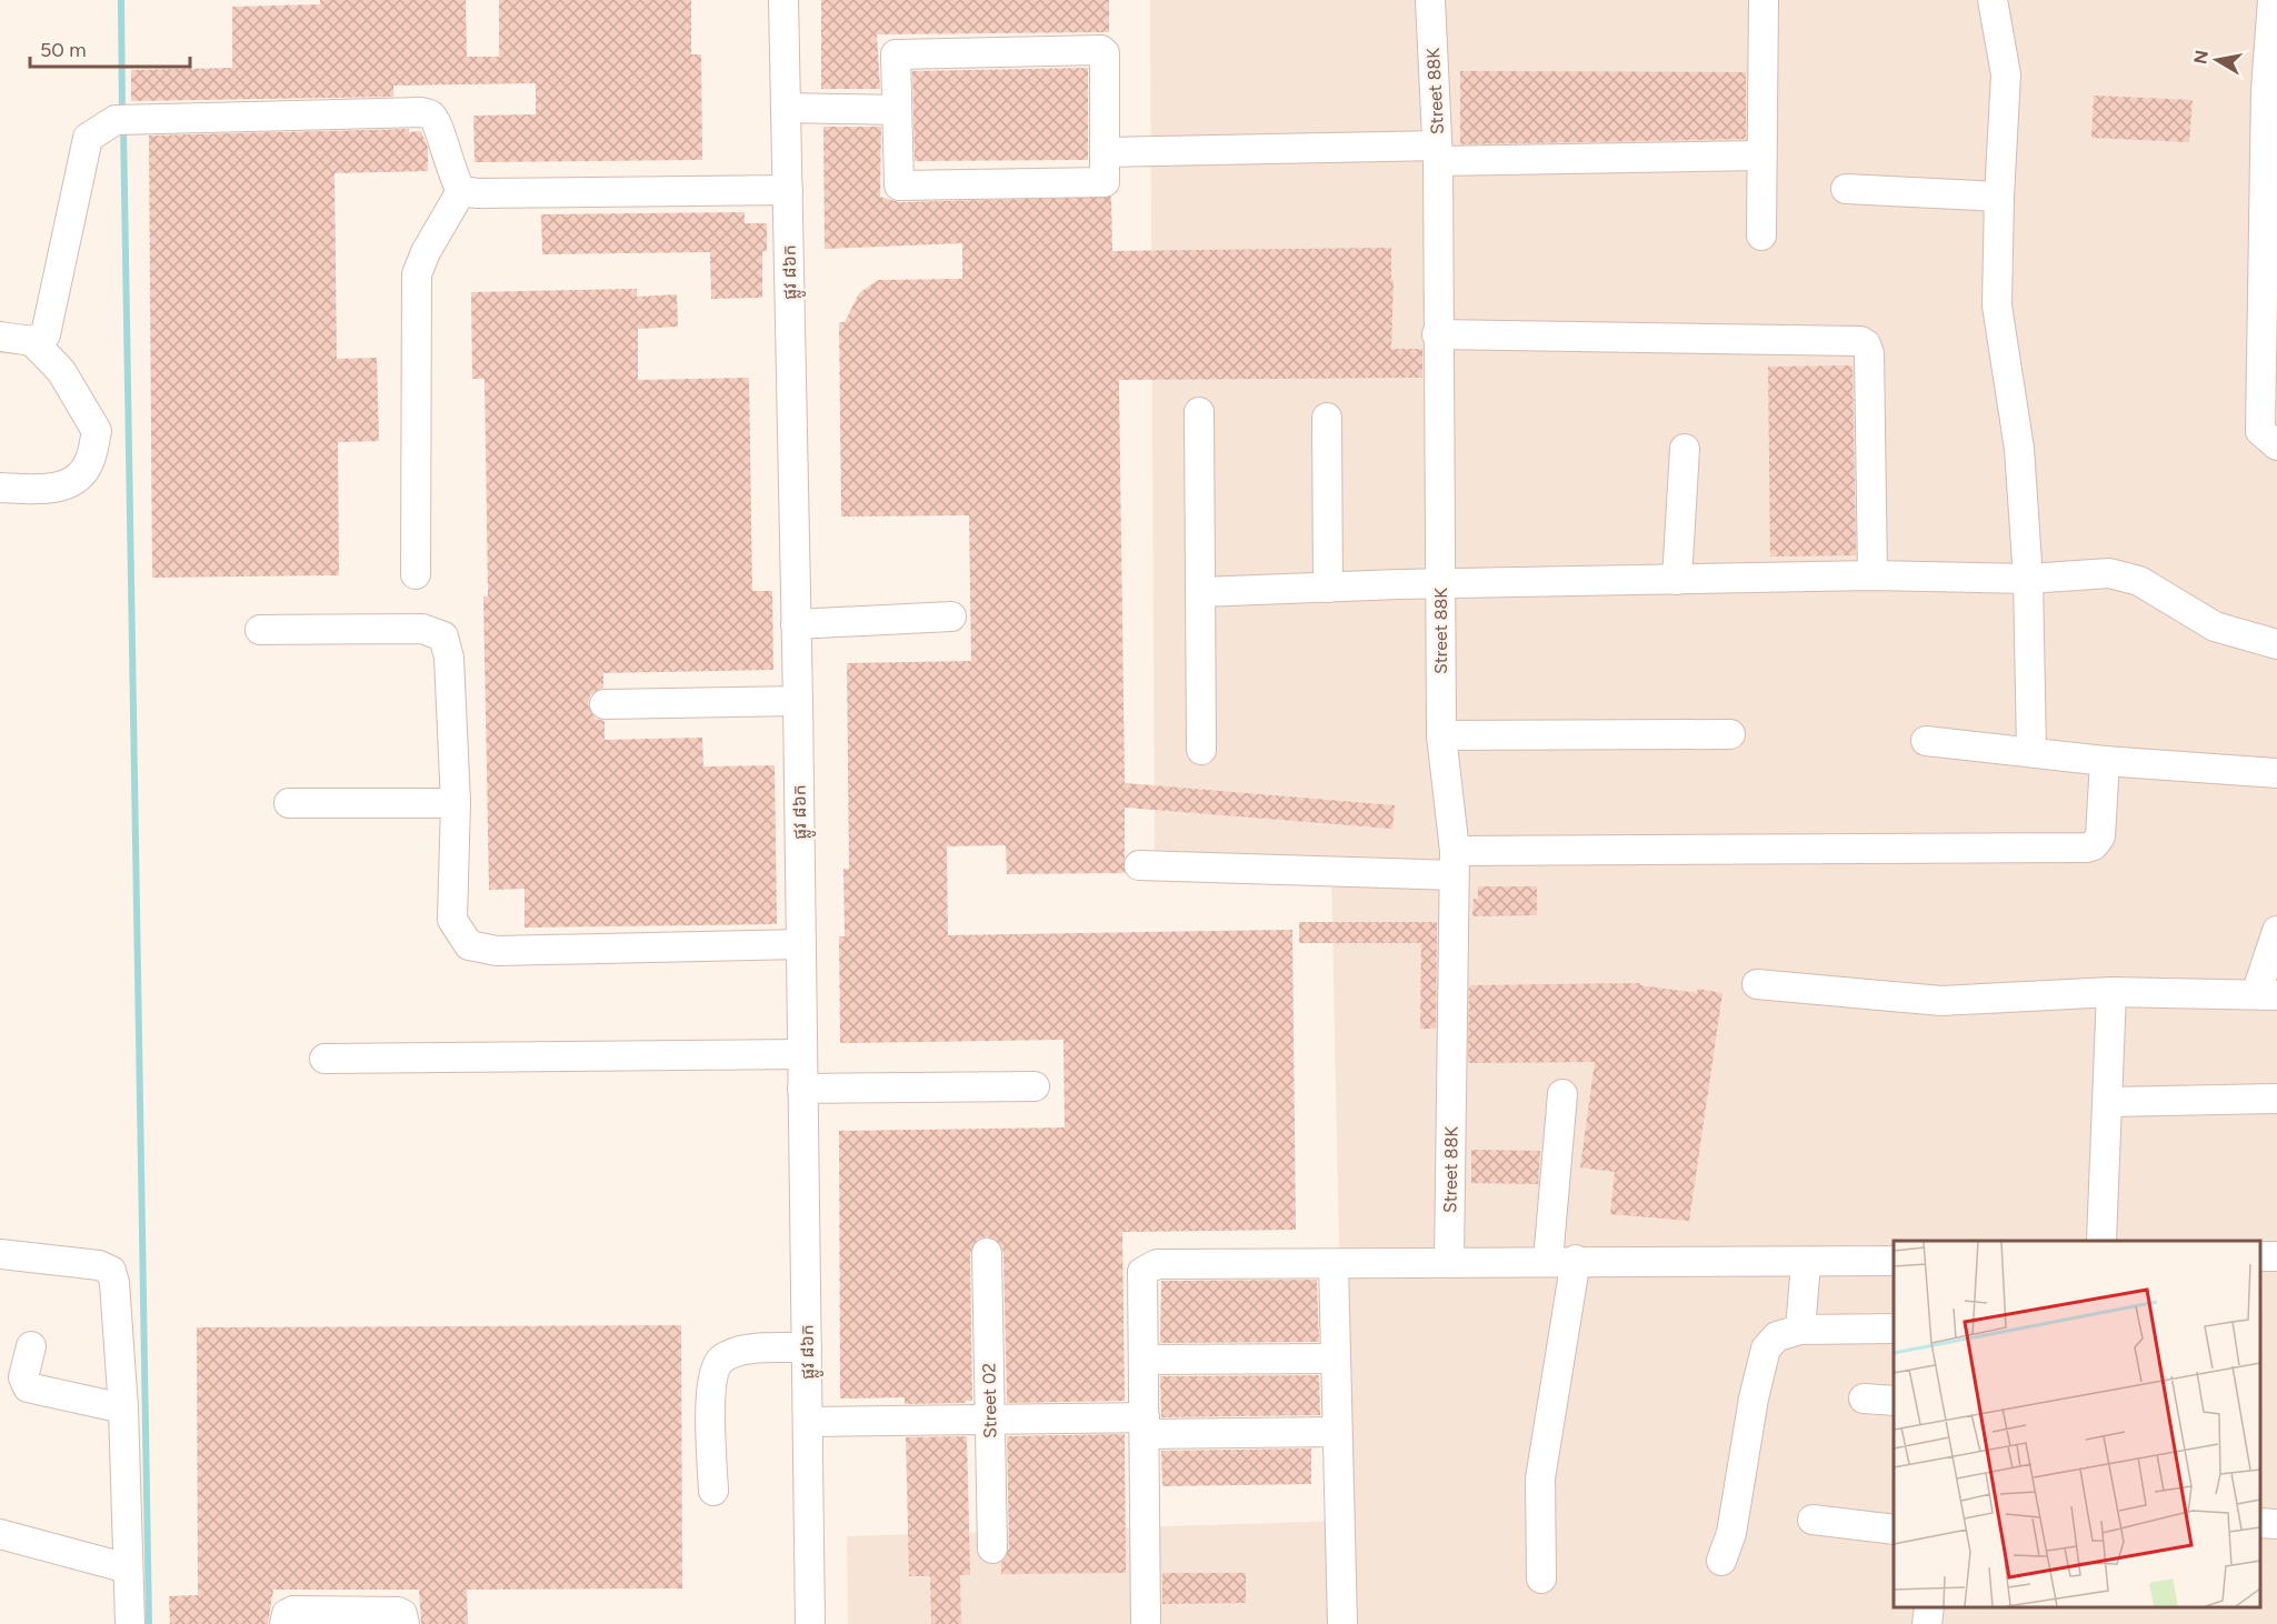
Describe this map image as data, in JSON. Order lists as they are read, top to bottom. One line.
{"streets":{"street":["Street 88K","ផ្លូវ ៨៦ក","Street 02"]},"scale_bar":"50 m","north":"left"}
